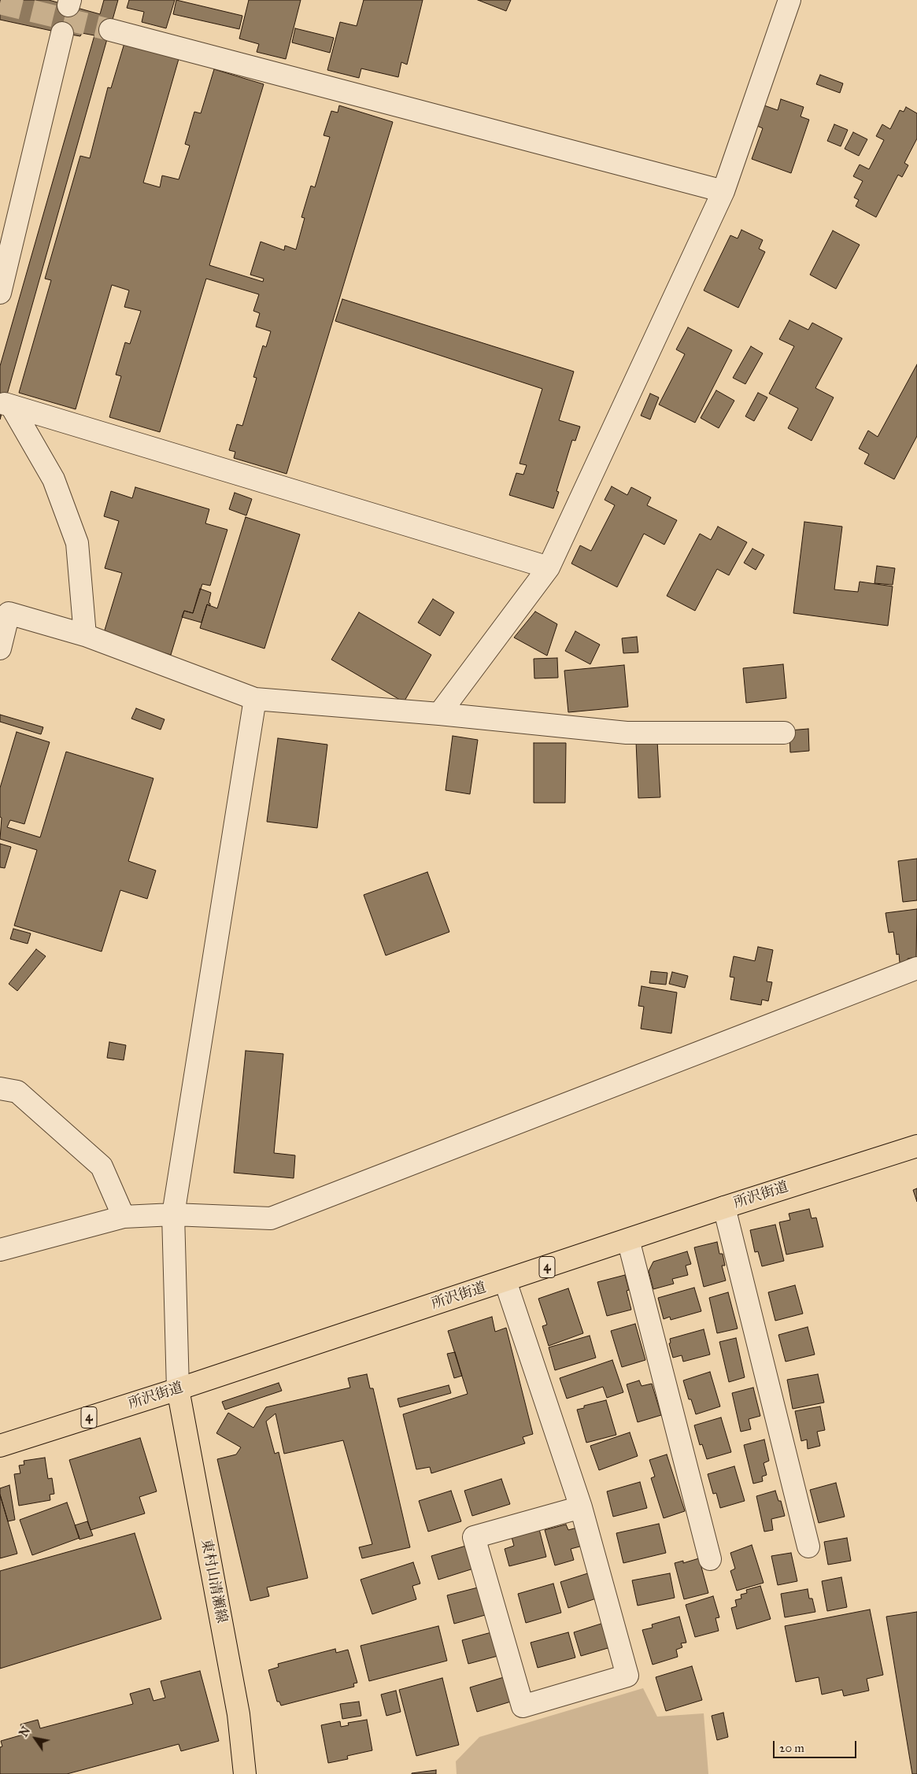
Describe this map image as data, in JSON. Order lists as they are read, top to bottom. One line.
{"streets":{"main road":["所沢街道","4","東村山清瀬線"]},"crossings":[["所沢街道","東村山清瀬線"]],"scale_bar":"20 m","north":"top left"}
